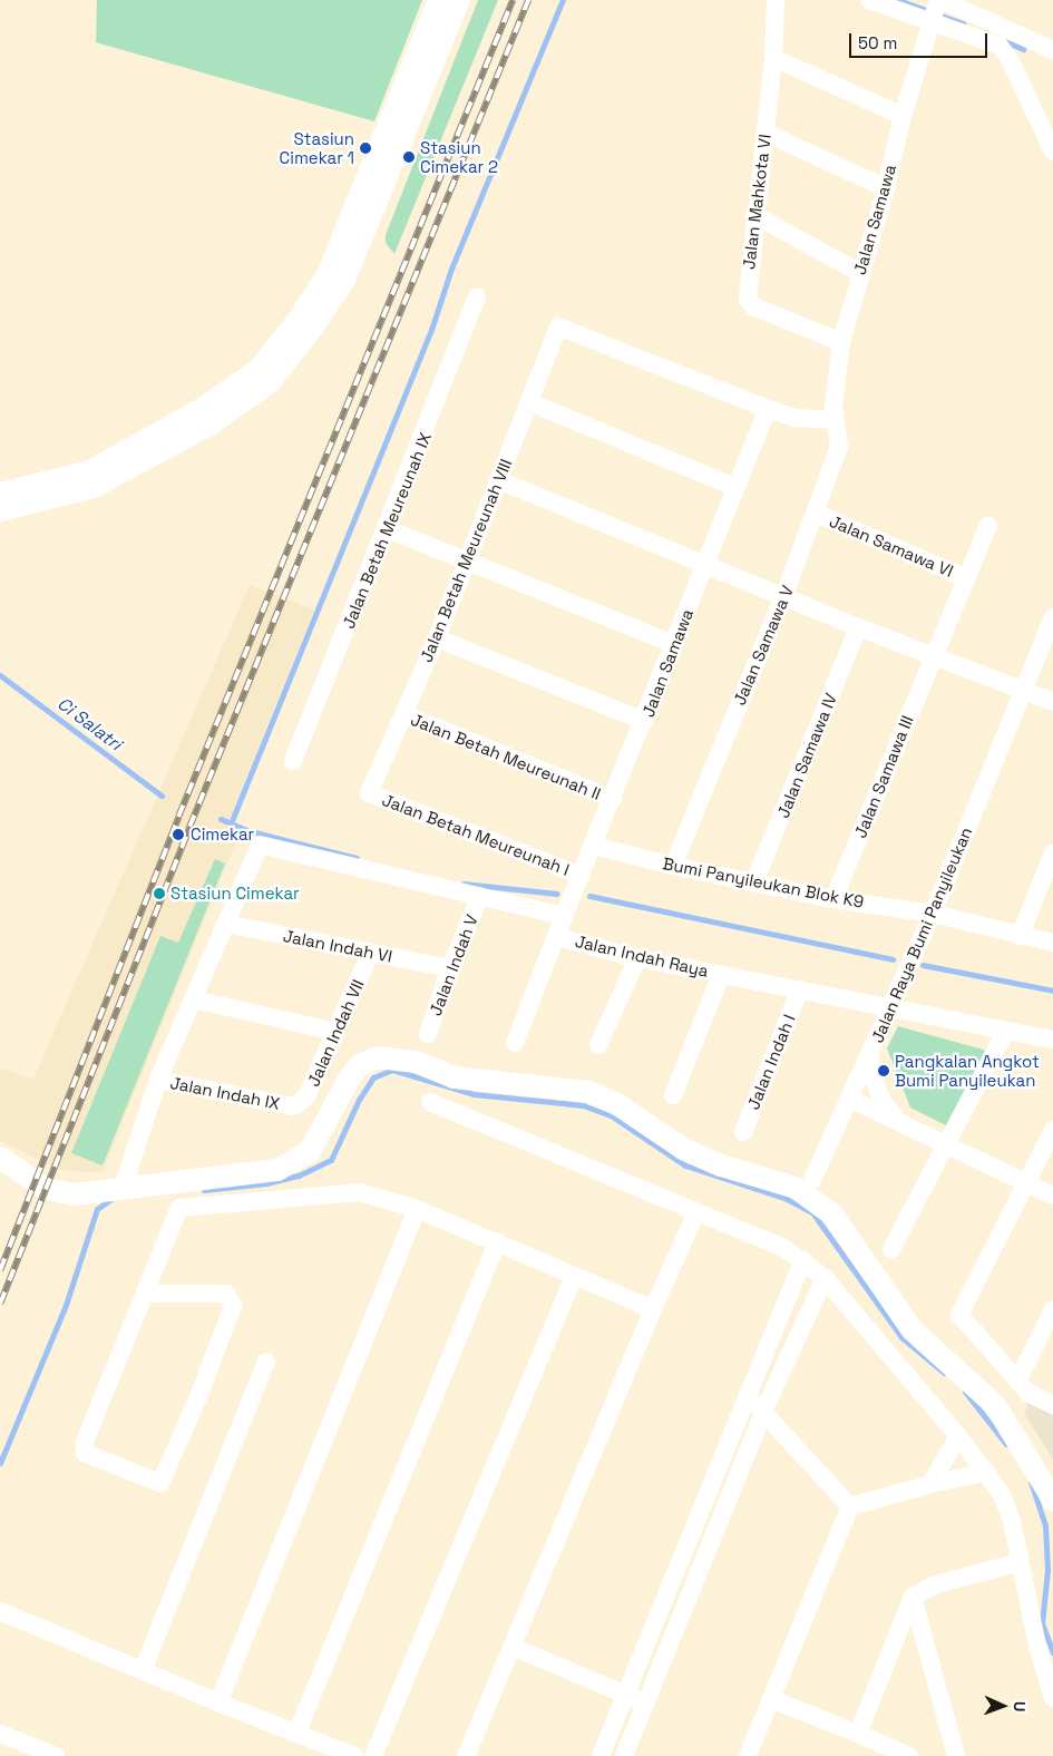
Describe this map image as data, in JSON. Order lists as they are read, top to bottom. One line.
{"streets":{"street":["Jalan Mahkota VI","Jalan Samawa","Jalan Betah Meureunah IX","Jalan Samawa VI","Jalan Betah Meureunah VIII","Jalan Samawa V","Jalan Samawa IV","Jalan Betah Meureunah II","Jalan Samawa III","Jalan Betah Meureunah I","Bumi Panyileukan Blok K9","Jalan Raya Bumi Panyileukan","Jalan Indah VI","Jalan Indah Raya","Jalan Indah V","Jalan Indah VII","Jalan Indah I","Jalan Indah IX"]},"crossings":[["Jalan Mahkota VI","Jalan Samawa"],["Jalan Samawa","Jalan Betah Meureunah VIII"],["Jalan Samawa","Jalan Samawa V"],["Jalan Samawa","Jalan Betah Meureunah II"],["Jalan Samawa","Jalan Betah Meureunah I"],["Jalan Samawa","Bumi Panyileukan Blok K9"],["Jalan Samawa","Jalan Indah Raya"],["Jalan Samawa VI","Jalan Samawa V"],["Jalan Samawa VI","Jalan Samawa III"],["Jalan Betah Meureunah VIII","Jalan Betah Meureunah II"],["Jalan Betah Meureunah VIII","Jalan Betah Meureunah I"],["Jalan Samawa V","Bumi Panyileukan Blok K9"],["Jalan Samawa IV","Bumi Panyileukan Blok K9"],["Jalan Samawa III","Bumi Panyileukan Blok K9"],["Bumi Panyileukan Blok K9","Jalan Raya Bumi Panyileukan"],["Jalan Raya Bumi Panyileukan","Jalan Indah Raya"],["Jalan Indah VI","Jalan Indah Raya"],["Jalan Indah VI","Jalan Indah V"],["Jalan Indah VI","Jalan Indah VII"],["Jalan Indah Raya","Jalan Indah V"],["Jalan Indah Raya","Jalan Indah I"],["Jalan Indah VII","Jalan Indah IX"]],"water":["Ci Salatri"],"places":["Stasiun Cimekar 1","Stasiun Cimekar 2","Cimekar","Stasiun Cimekar","Pangkalan Angkot Bumi Panyileukan"],"scale_bar":"50 m","north":"right"}
